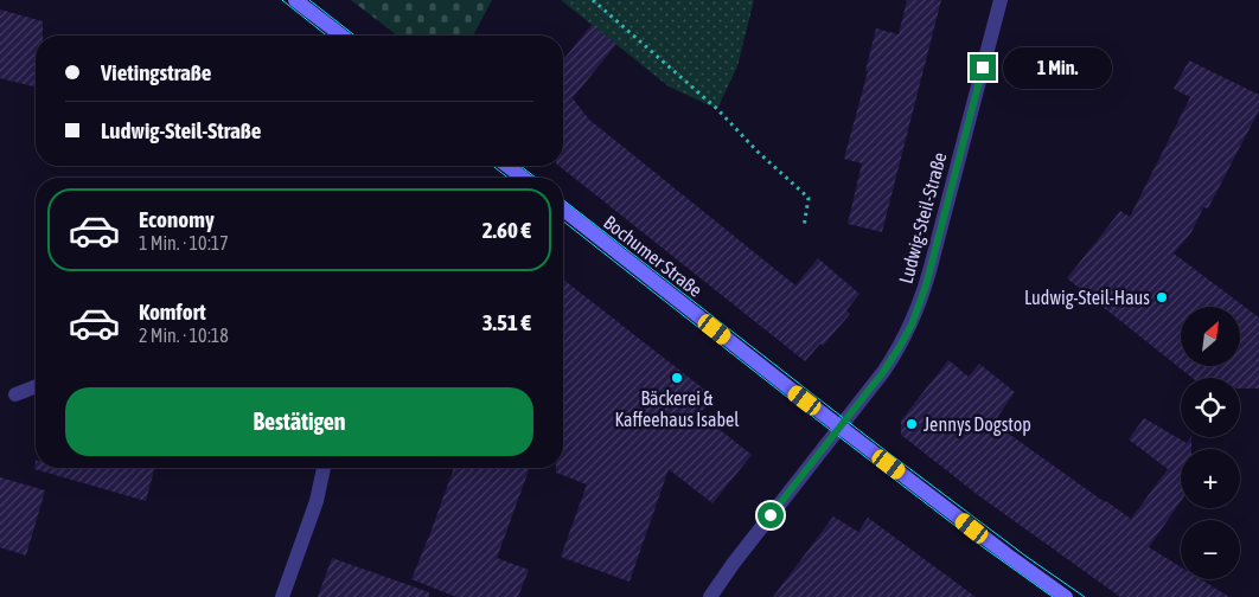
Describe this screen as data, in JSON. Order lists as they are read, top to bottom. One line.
{"streets":{"main road":["Bochumer Straße"],"street":["Ludwig-Steil-Straße"]},"crossings":[["Ludwig-Steil-Straße","Bochumer Straße"]],"places":["Ludwig-Steil-Haus","Bäckerei & Kaffeehaus Isabel","Jennys Dogstop"],"north":"top right","page":{"banner":["Vietingstraße","Ludwig-Steil-Straße"],"bubble":"1 Min.","list":[{"name":"Economy","note":"1 Min. · 10:17","value":"2.60 €"},{"name":"Komfort","note":"2 Min. · 10:18","value":"3.51 €"}],"map_buttons":["+","−"],"buttons":"Bestätigen"}}
